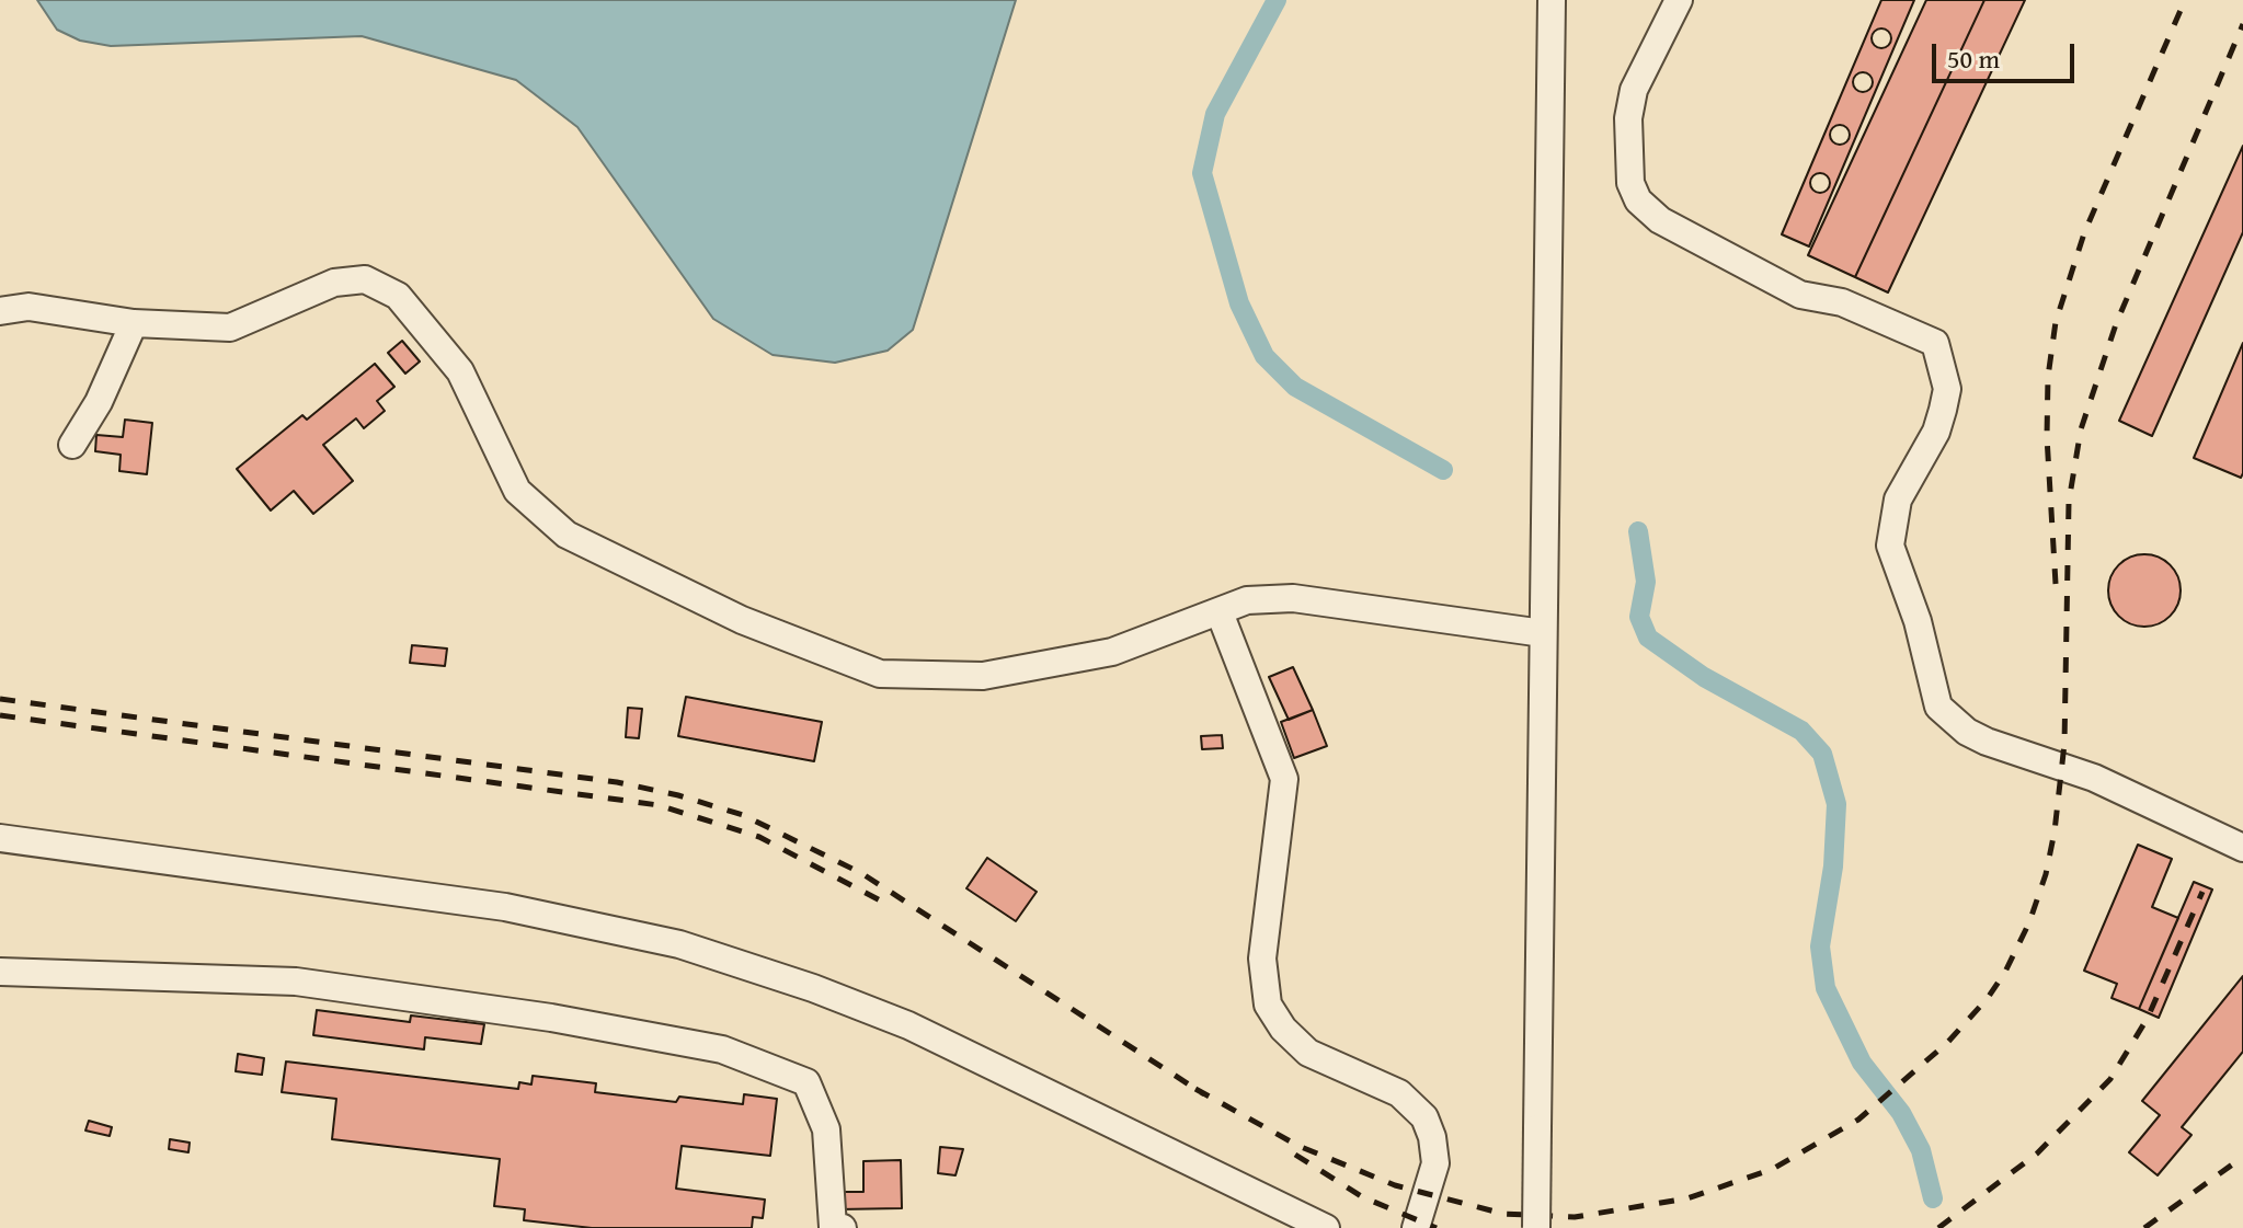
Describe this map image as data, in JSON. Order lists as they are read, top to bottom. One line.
{"scale_bar":"50 m"}
